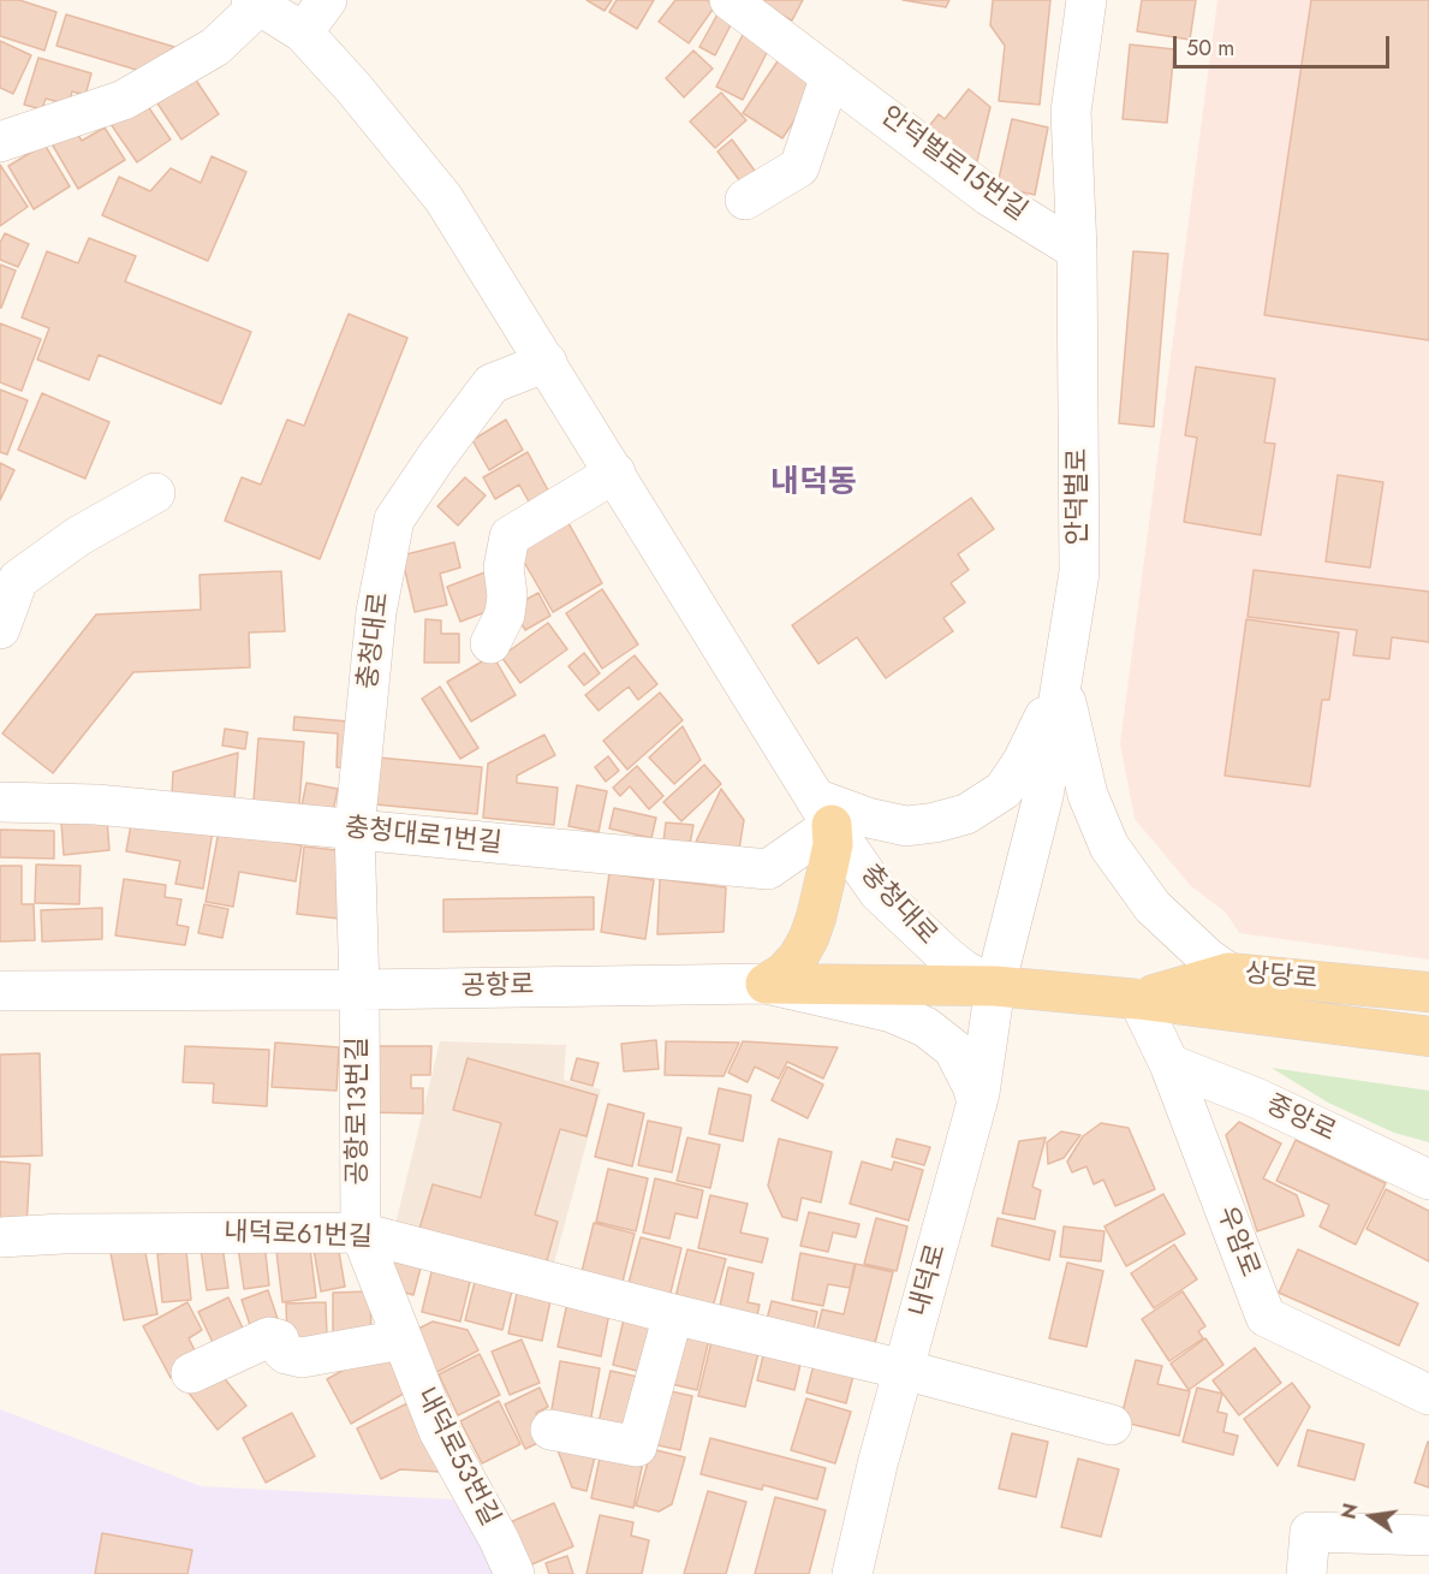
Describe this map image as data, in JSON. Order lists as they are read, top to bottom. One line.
{"streets":{"main road":["상당로","공항로"],"street":["안덕벌로15번길","안덕벌로","충청대로","충청대로1번길","공항로13번길","중앙로","내덕로61번길","우암로","내덕로","내덕로53번길"]},"crossings":[["안덕벌로15번길","안덕벌로"],["안덕벌로","충청대로"],["안덕벌로","상당로"],["안덕벌로","공항로"],["안덕벌로","내덕로"],["충청대로","충청대로1번길"],["충청대로","상당로"],["충청대로","공항로"],["충청대로","공항로13번길"],["충청대로","내덕로"],["상당로","공항로"],["상당로","우암로"],["상당로","내덕로"],["공항로","공항로13번길"],["공항로","내덕로"],["공항로13번길","내덕로61번길"],["공항로13번길","내덕로53번길"],["중앙로","우암로"],["내덕로61번길","내덕로"],["내덕로61번길","내덕로53번길"]],"districts":["내덕동"],"scale_bar":"50 m","north":"left"}
